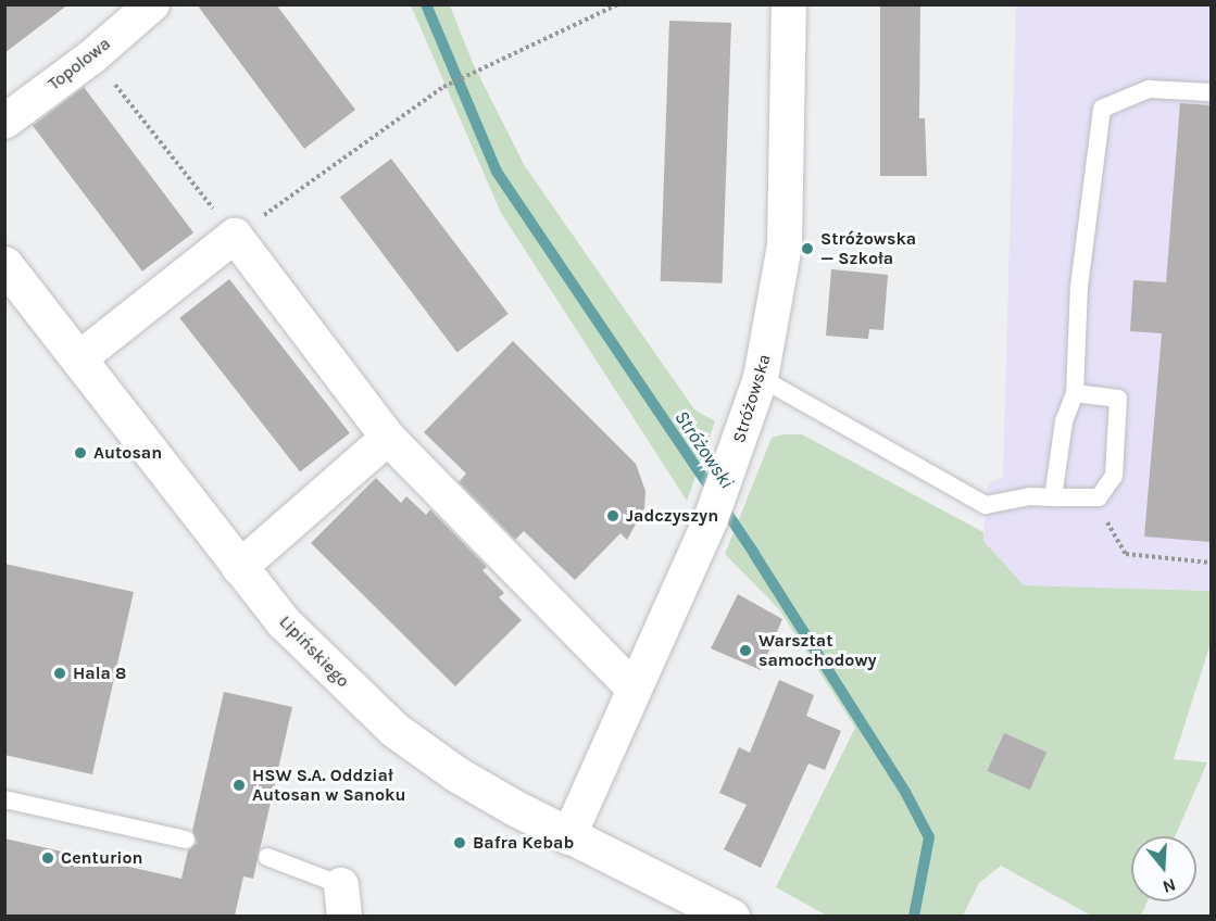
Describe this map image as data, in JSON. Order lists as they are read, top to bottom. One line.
{"streets":{"main road":["Lipińskiego"],"street":["Topolowa","Stróżowska"]},"crossings":[["Stróżowska","Lipińskiego"]],"water":["Stróżowski"],"places":["Stróżowska — Szkoła","Autosan","Jadczyszyn","Warsztat samochodowy","Hala 8","HSW S.A. Oddział Autosan w Sanoku","Bafra Kebab","Centurion"],"north":"bottom"}
